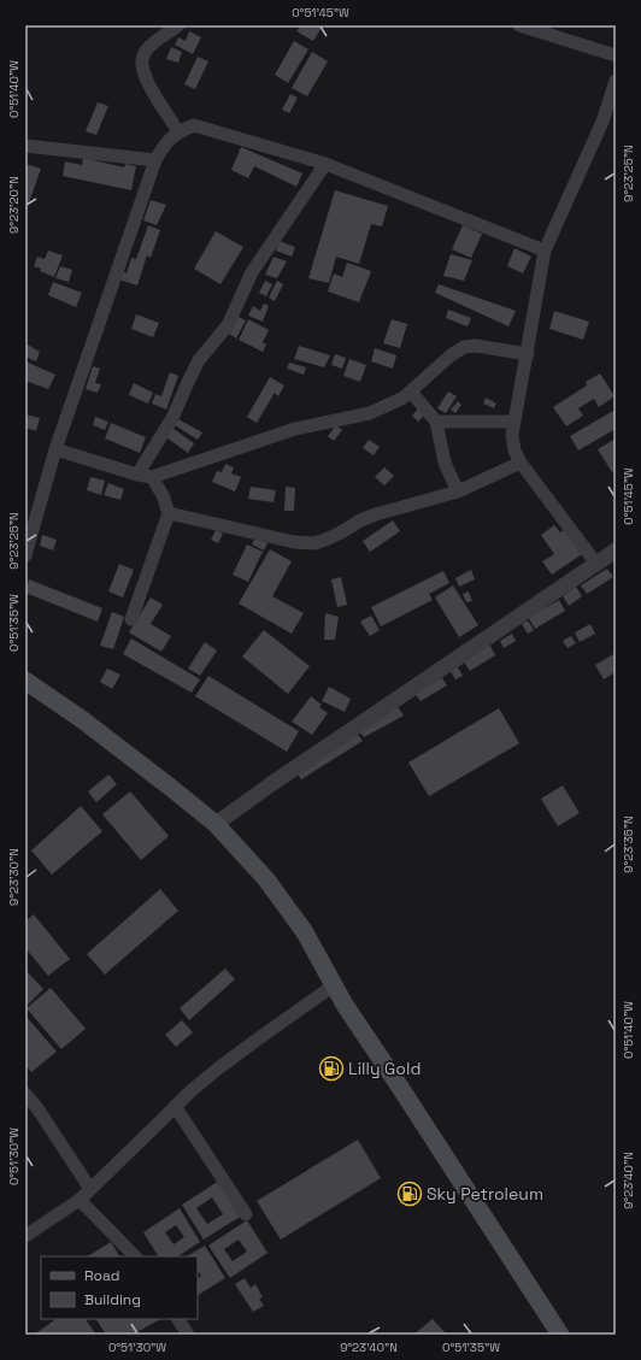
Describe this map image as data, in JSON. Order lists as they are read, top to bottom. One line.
{"places":{"fuel station":["Lilly Gold","Sky Petroleum"]},"legend":["Road","Building"],"coordinates":["0°51'45\"W","0°51'40\"W","9°23'25\"N","9°23'20\"N","0°51'35\"W","9°23'35\"N","9°23'30\"N","0°51'30\"W","9°23'40\"N"]}
